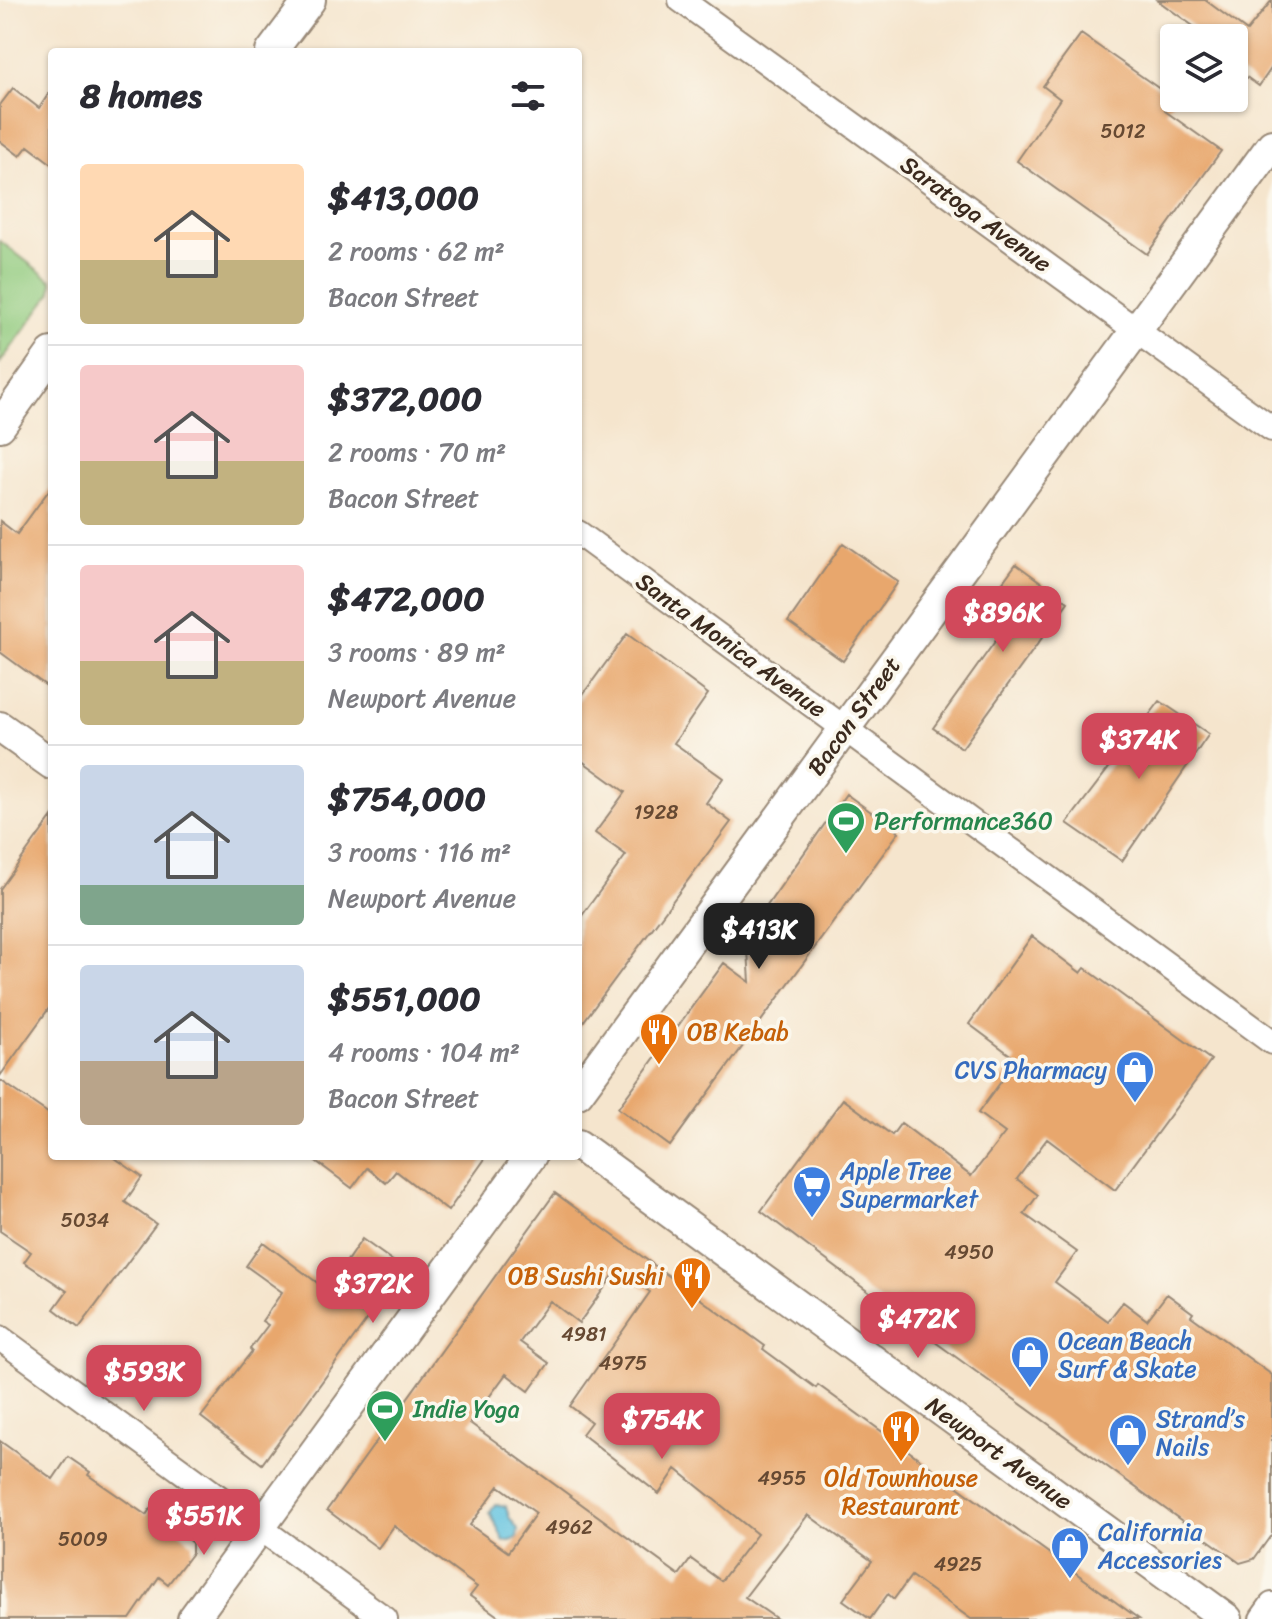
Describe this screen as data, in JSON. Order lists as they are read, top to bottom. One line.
{"streets":{"street":["Saratoga Avenue","Santa Monica Avenue","Bacon Street","Newport Avenue"]},"crossings":[["Saratoga Avenue","Bacon Street"],["Santa Monica Avenue","Bacon Street"]],"places":{"sports":["Performance360","Indie Yoga"],"restaurant":["OB Kebab","OB Sushi Sushi","Old Townhouse Restaurant"],"shop":["CVS Pharmacy","Ocean Beach Surf & Skate","Strand’s Nails","California Accessories"],"supermarket":["Apple Tree Supermarket"]},"house_numbers":["5012","1928","5034","4950","4981","4975","4955","4962","5009","4925"],"page":{"heading":"8 homes","list":[{"name":"$413,000","note":"2 rooms · 62 m² · Bacon Street"},{"name":"$372,000","note":"2 rooms · 70 m² · Bacon Street"},{"name":"$472,000","note":"3 rooms · 89 m² · Newport Avenue"},{"name":"$754,000","note":"3 rooms · 116 m² · Newport Avenue"},{"name":"$551,000","note":"4 rooms · 104 m² · Bacon Street"}],"price":["$896K","$374K","$413K","$372K","$472K","$593K","$754K","$551K"]}}
